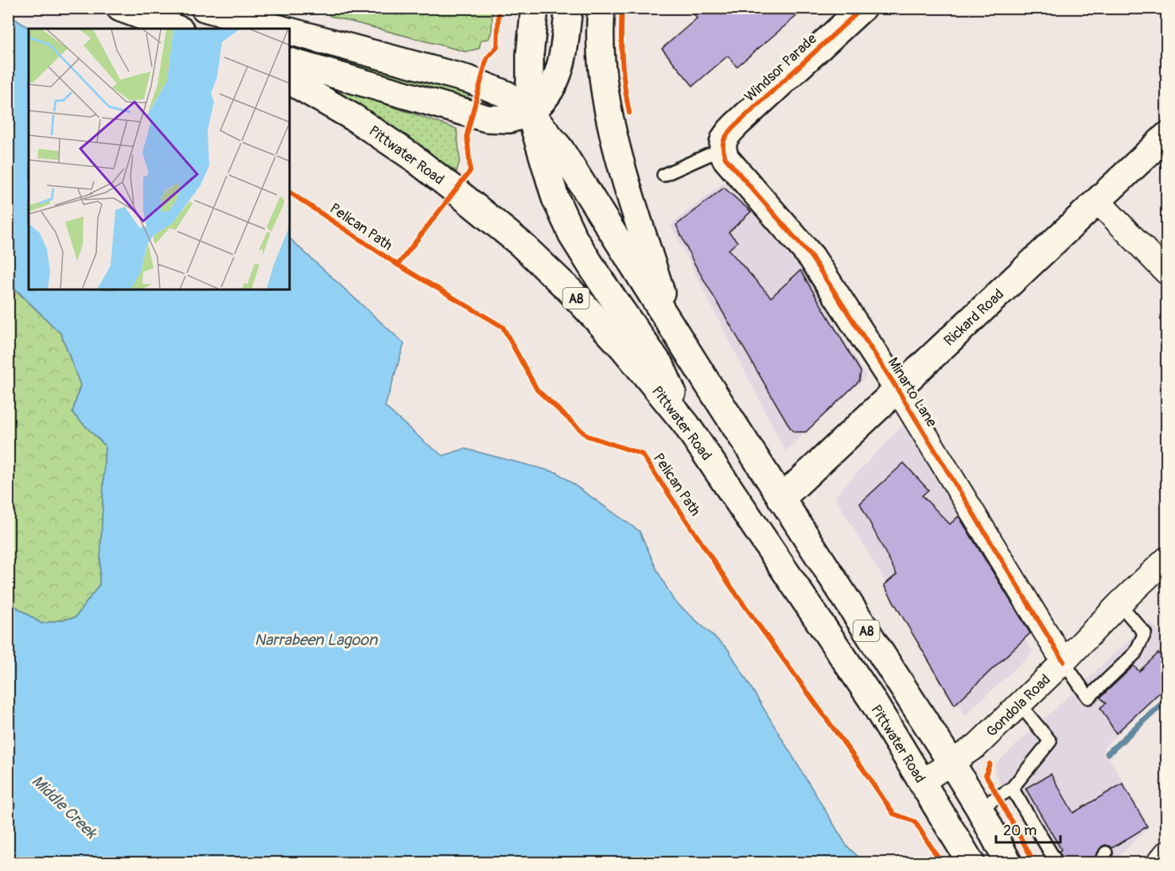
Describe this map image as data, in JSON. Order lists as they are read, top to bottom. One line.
{"streets":{"main road":["Windsor Parade","Pittwater Road","A8","Rickard Road","Minarto Lane"],"street":["Gondola Road"],"cycle path":["Pelican Path"]},"crossings":[["Windsor Parade","Minarto Lane"],["Pittwater Road","Gondola Road"],["A8","Rickard Road"],["A8","Gondola Road"],["Rickard Road","Minarto Lane"],["Minarto Lane","Gondola Road"]],"water":["Narrabeen Lagoon","Middle Creek"],"scale_bar":"20 m"}
